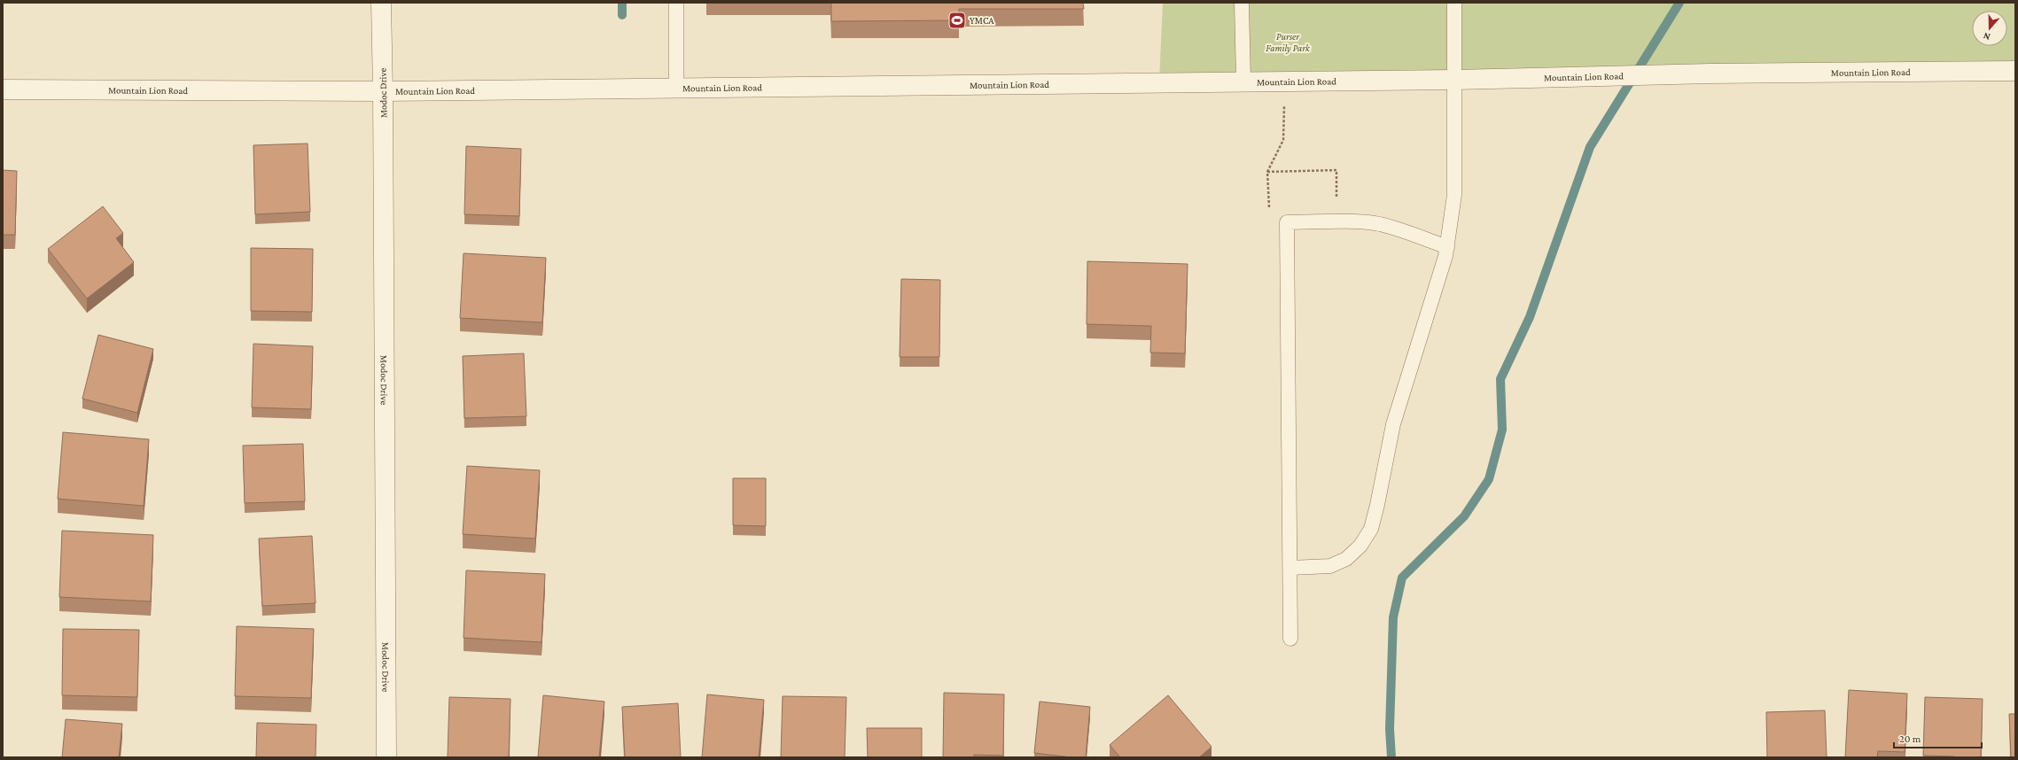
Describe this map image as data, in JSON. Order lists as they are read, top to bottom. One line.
{"streets":{"street":["Mountain Lion Road","Modoc Drive"]},"crossings":[["Mountain Lion Road","Modoc Drive"]],"parks":["Purser Family Park"],"places":{"sports":["YMCA"]},"scale_bar":"20 m","north":"bottom"}
